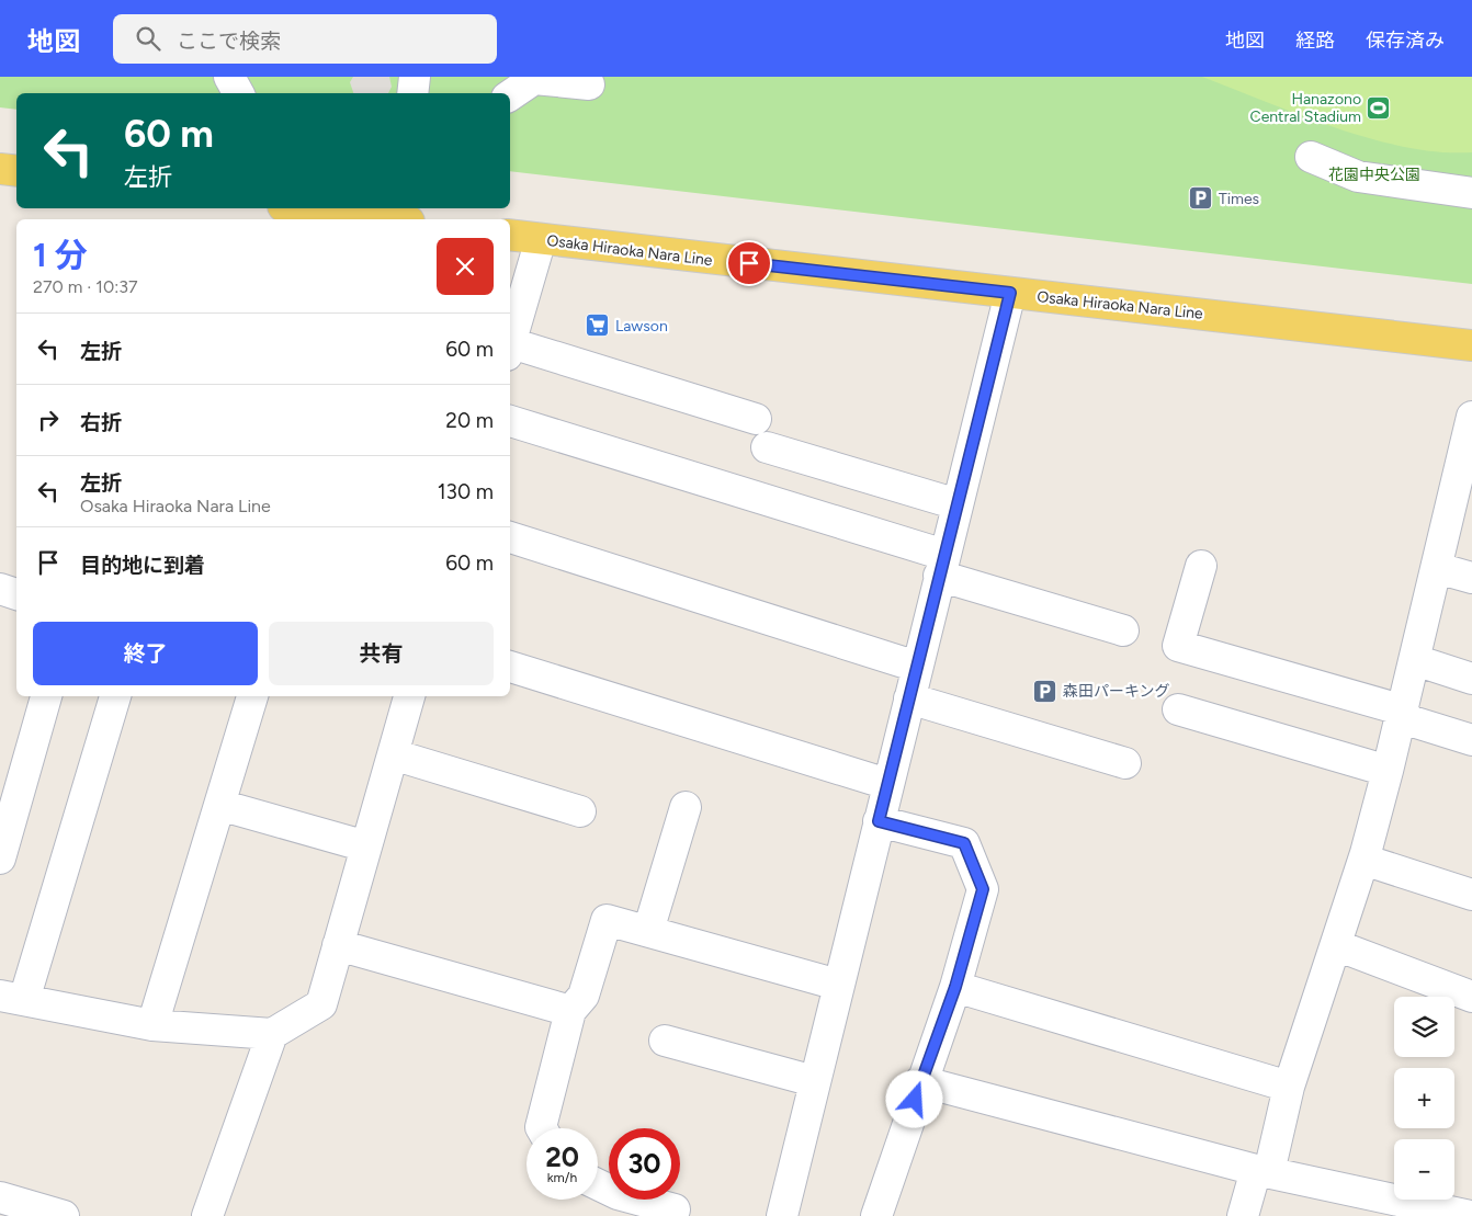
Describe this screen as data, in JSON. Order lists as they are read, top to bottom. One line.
{"streets":{"main road":["Osaka Hiraoka Nara Line"]},"parks":["花園中央公園"],"places":{"sports":["Hanazono Central Stadium"],"parking":["Times","森田パーキング"],"supermarket":["Lawson"]},"page":{"header":"地図","search":"ここで検索","nav":["地図","経路","保存済み"],"turn":["60 m","左折"],"heading":["1 分","270 m · 10:37"],"list":[{"name":"左折","value":"60 m"},{"name":"右折","value":"20 m"},{"name":"左折","note":"Osaka Hiraoka Nara Line","value":"130 m"},{"name":"目的地に到着","value":"60 m"}],"buttons":["終了","共有"],"map_buttons":["+","−"],"speed":"20 km/h","limit":"30"}}
